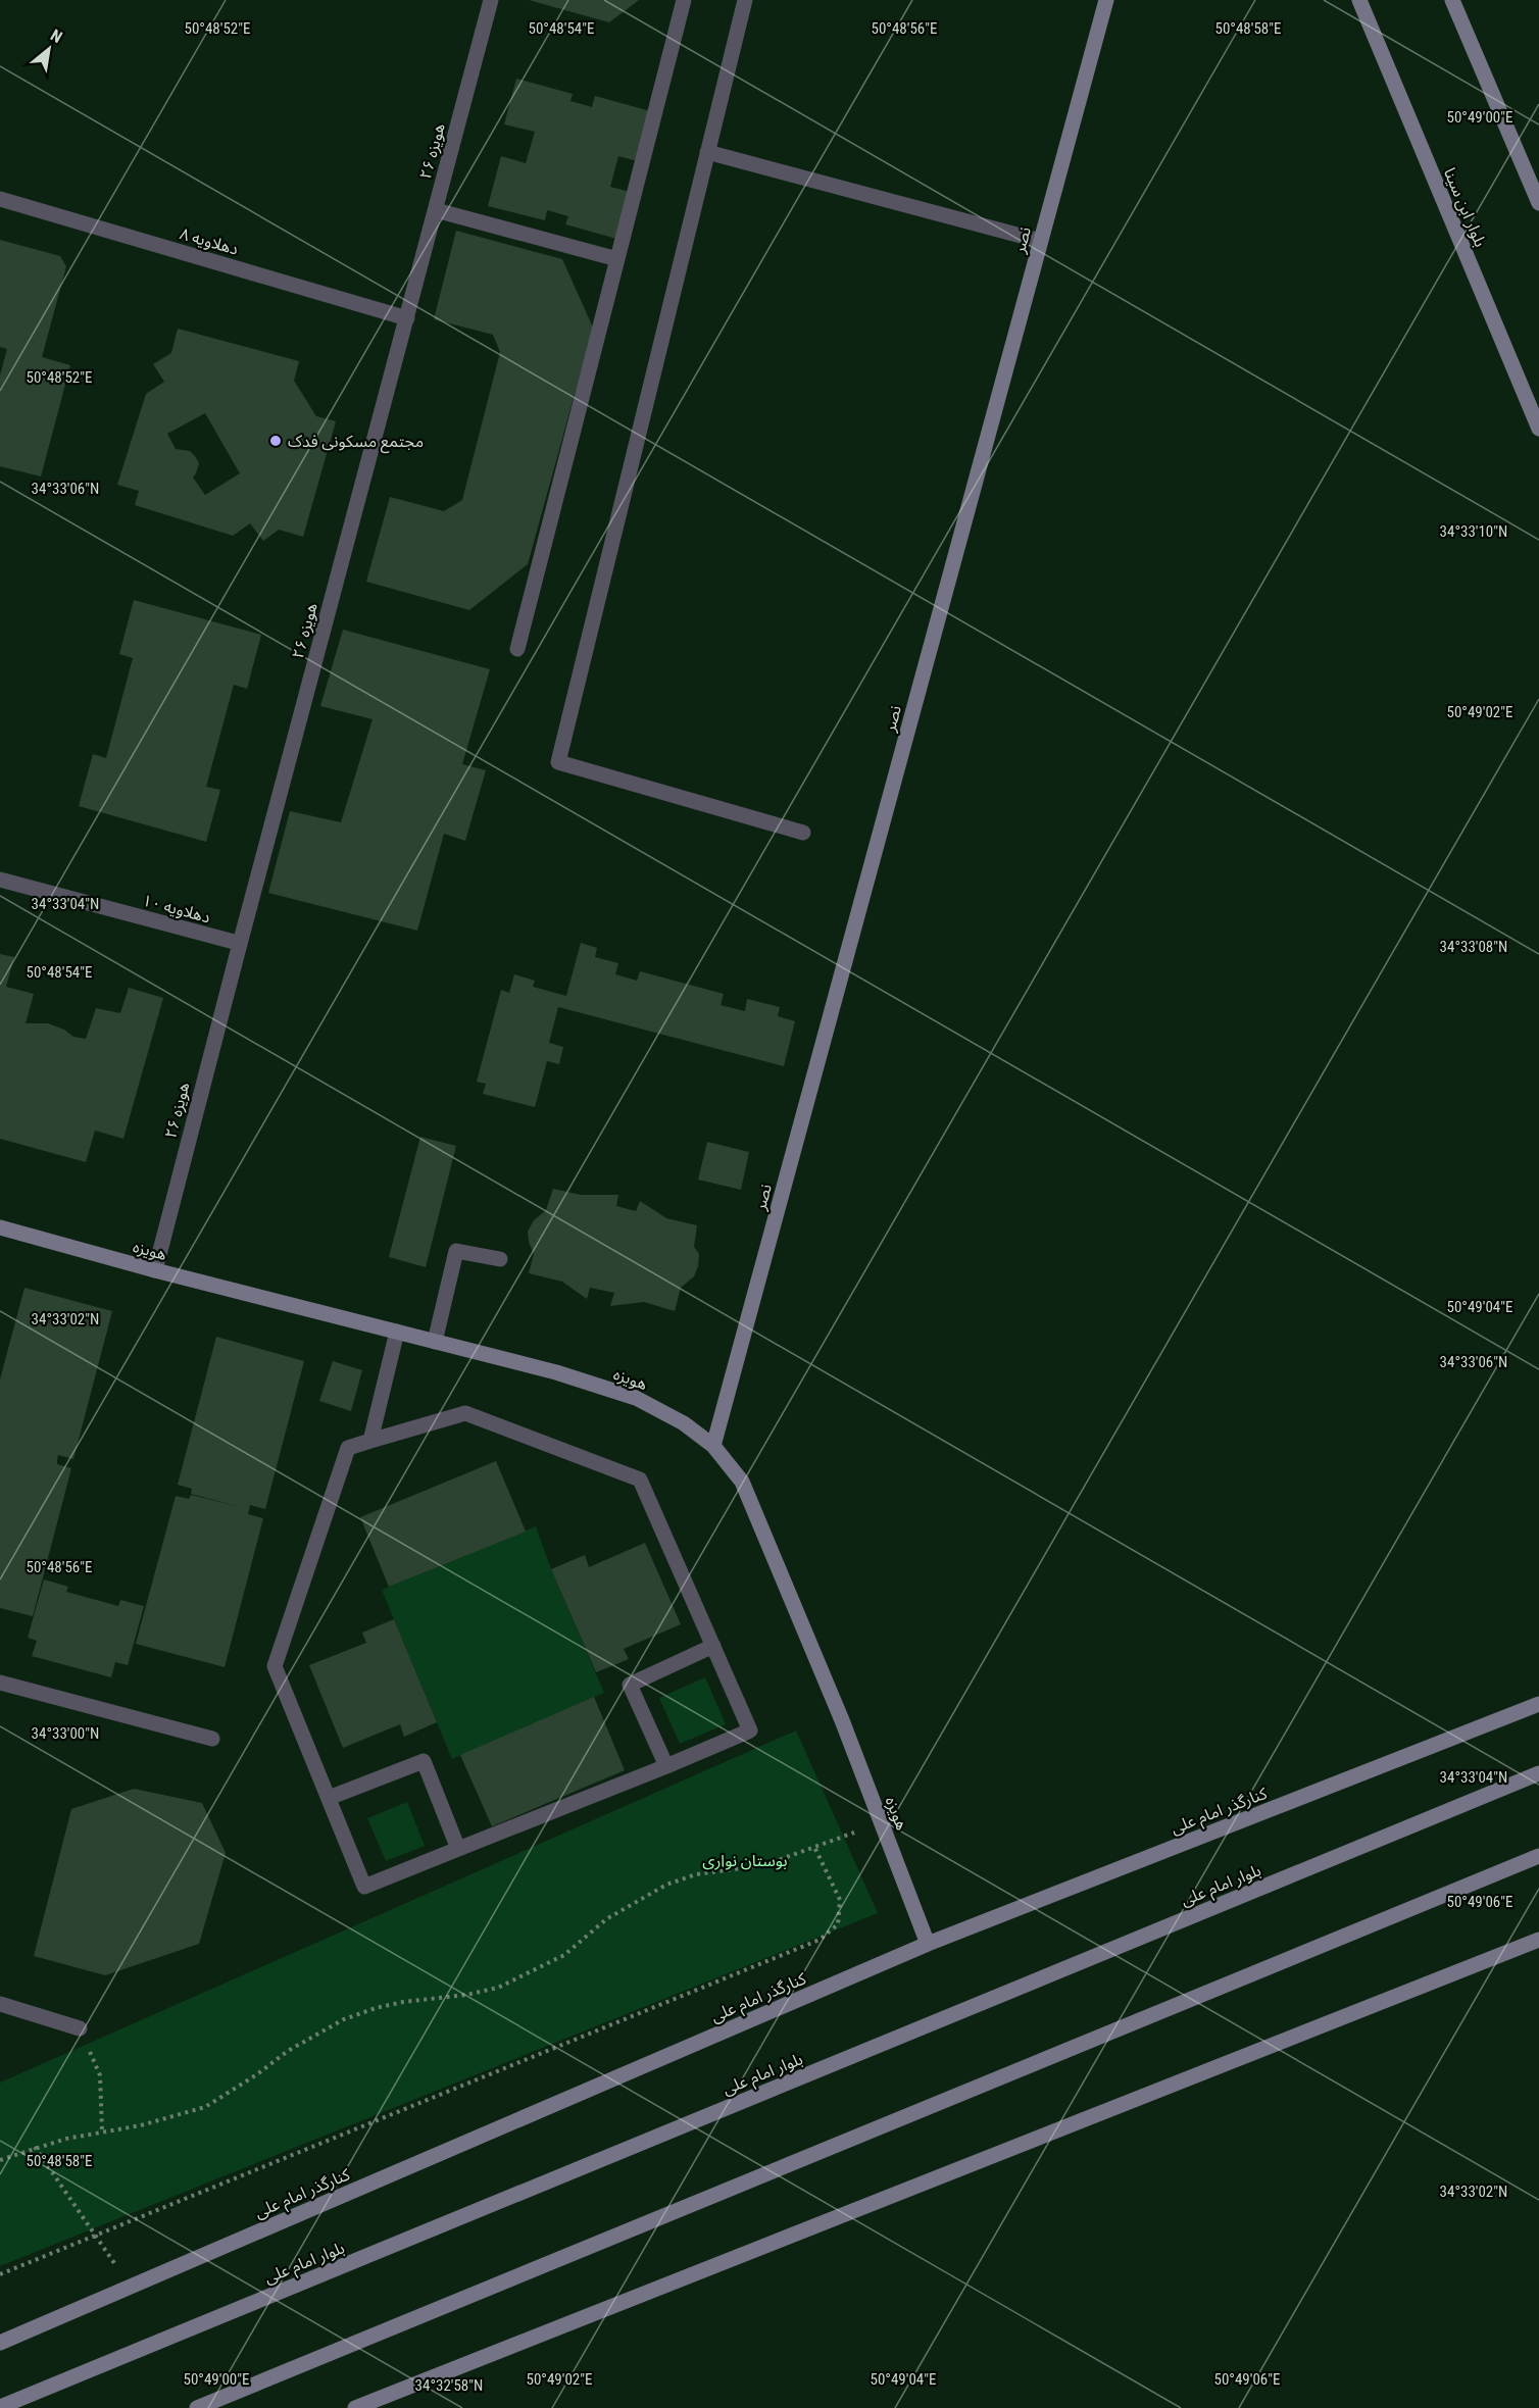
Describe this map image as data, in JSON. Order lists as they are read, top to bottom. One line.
{"streets":{"main road":["بلوار ابن سینا","نصر","هویزه","کنارگذر امام علی","بلوار امام علی"],"street":["هویزه ۲۶","دهلاویه ۸","دهلاویه ۱۰"]},"crossings":[["هویزه ۲۶","دهلاویه ۸"],["هویزه ۲۶","دهلاویه ۱۰"],["هویزه ۲۶","هویزه"],["نصر","هویزه"],["هویزه","کنارگذر امام علی"]],"parks":["بوستان نواری"],"places":["مجتمع مسکونی فدک"],"north":"top right","coordinates":["50°48'54\"E","50°48'52\"E","50°48'56\"E","50°48'58\"E","50°49'00\"E","34°33'06\"N","34°33'10\"N","50°49'02\"E","34°33'04\"N","34°33'08\"N","50°49'04\"E","34°33'02\"N","34°33'00\"N","50°49'06\"E","34°32'58\"N"]}
